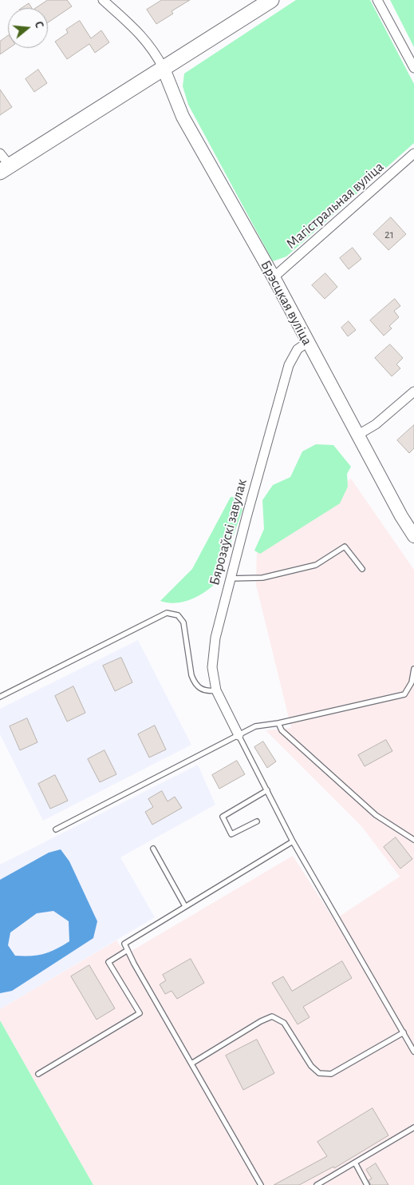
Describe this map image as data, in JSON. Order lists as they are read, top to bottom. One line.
{"streets":{"street":["Магістральная вуліца","Брэсцкая вуліца","Бярозаўскі завулак"]},"crossings":[["Магістральная вуліца","Брэсцкая вуліца"],["Брэсцкая вуліца","Бярозаўскі завулак"]],"house_numbers":["21"],"north":"right"}
